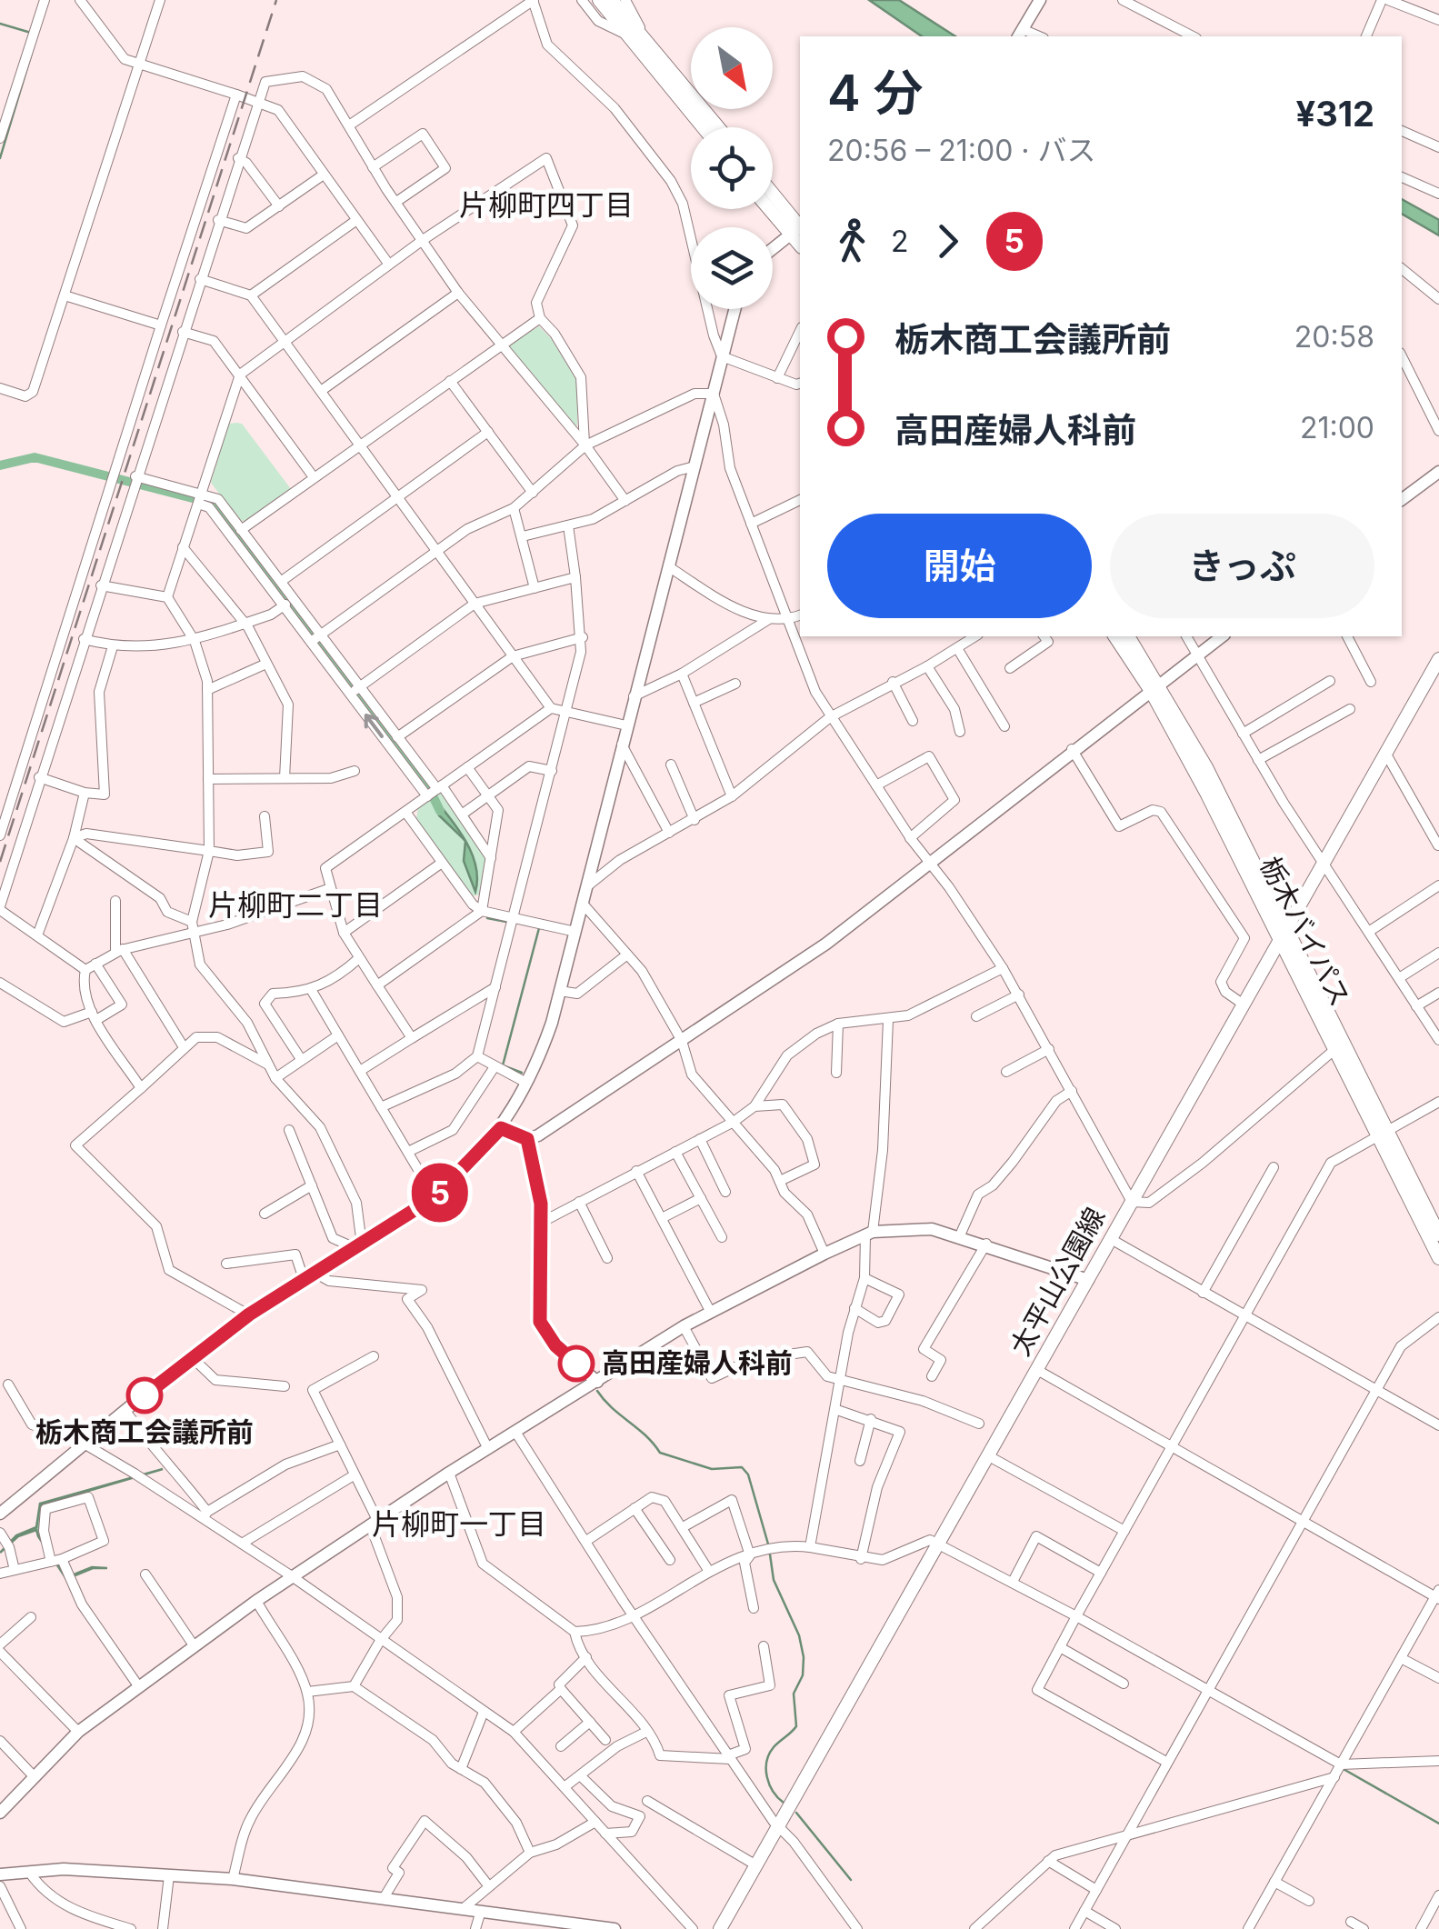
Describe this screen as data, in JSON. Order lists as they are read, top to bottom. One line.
{"streets":{"main road":["栃木バイパス","太平山公園線"]},"crossings":[["栃木バイパス","太平山公園線"]],"districts":["片柳町四丁目","片柳町二丁目","片柳町一丁目"],"places":["高田産婦人科前","栃木商工会議所前"],"lines":["bus line 5"],"north":"bottom right","page":{"on_map":"5","heading":["4 分","20:56 – 21:00 · バス","¥312"],"legs":["2","5"],"list":[{"name":"栃木商工会議所前","value":"20:58"},{"name":"高田産婦人科前","value":"21:00"}],"buttons":["開始","きっぷ"]}}
